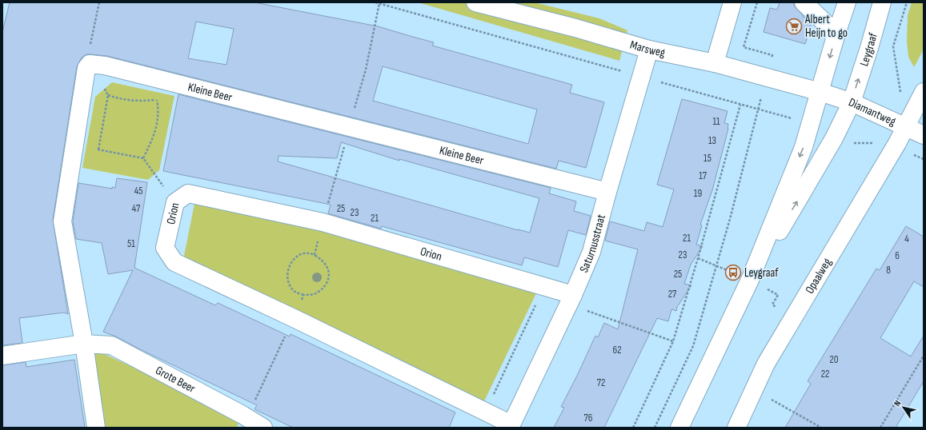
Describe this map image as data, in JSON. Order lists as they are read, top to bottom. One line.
{"streets":{"street":["Marsweg","Leygraaf","Kleine Beer","Diamantweg","Orion","Saturnusstraat","Opaalweg","Grote Beer"]},"crossings":[["Marsweg","Leygraaf"],["Marsweg","Diamantweg"],["Marsweg","Saturnusstraat"],["Leygraaf","Diamantweg"],["Kleine Beer","Saturnusstraat"],["Diamantweg","Opaalweg"],["Orion","Saturnusstraat"]],"places":{"supermarket":["Albert Heijn to go"],"bus stop":["Leygraaf"]},"house_numbers":["11","13","15","17","45","19","47","25","23","21","21","4","51","23","6","8","25","27","62","20","22","72","76"],"north":"top left"}
